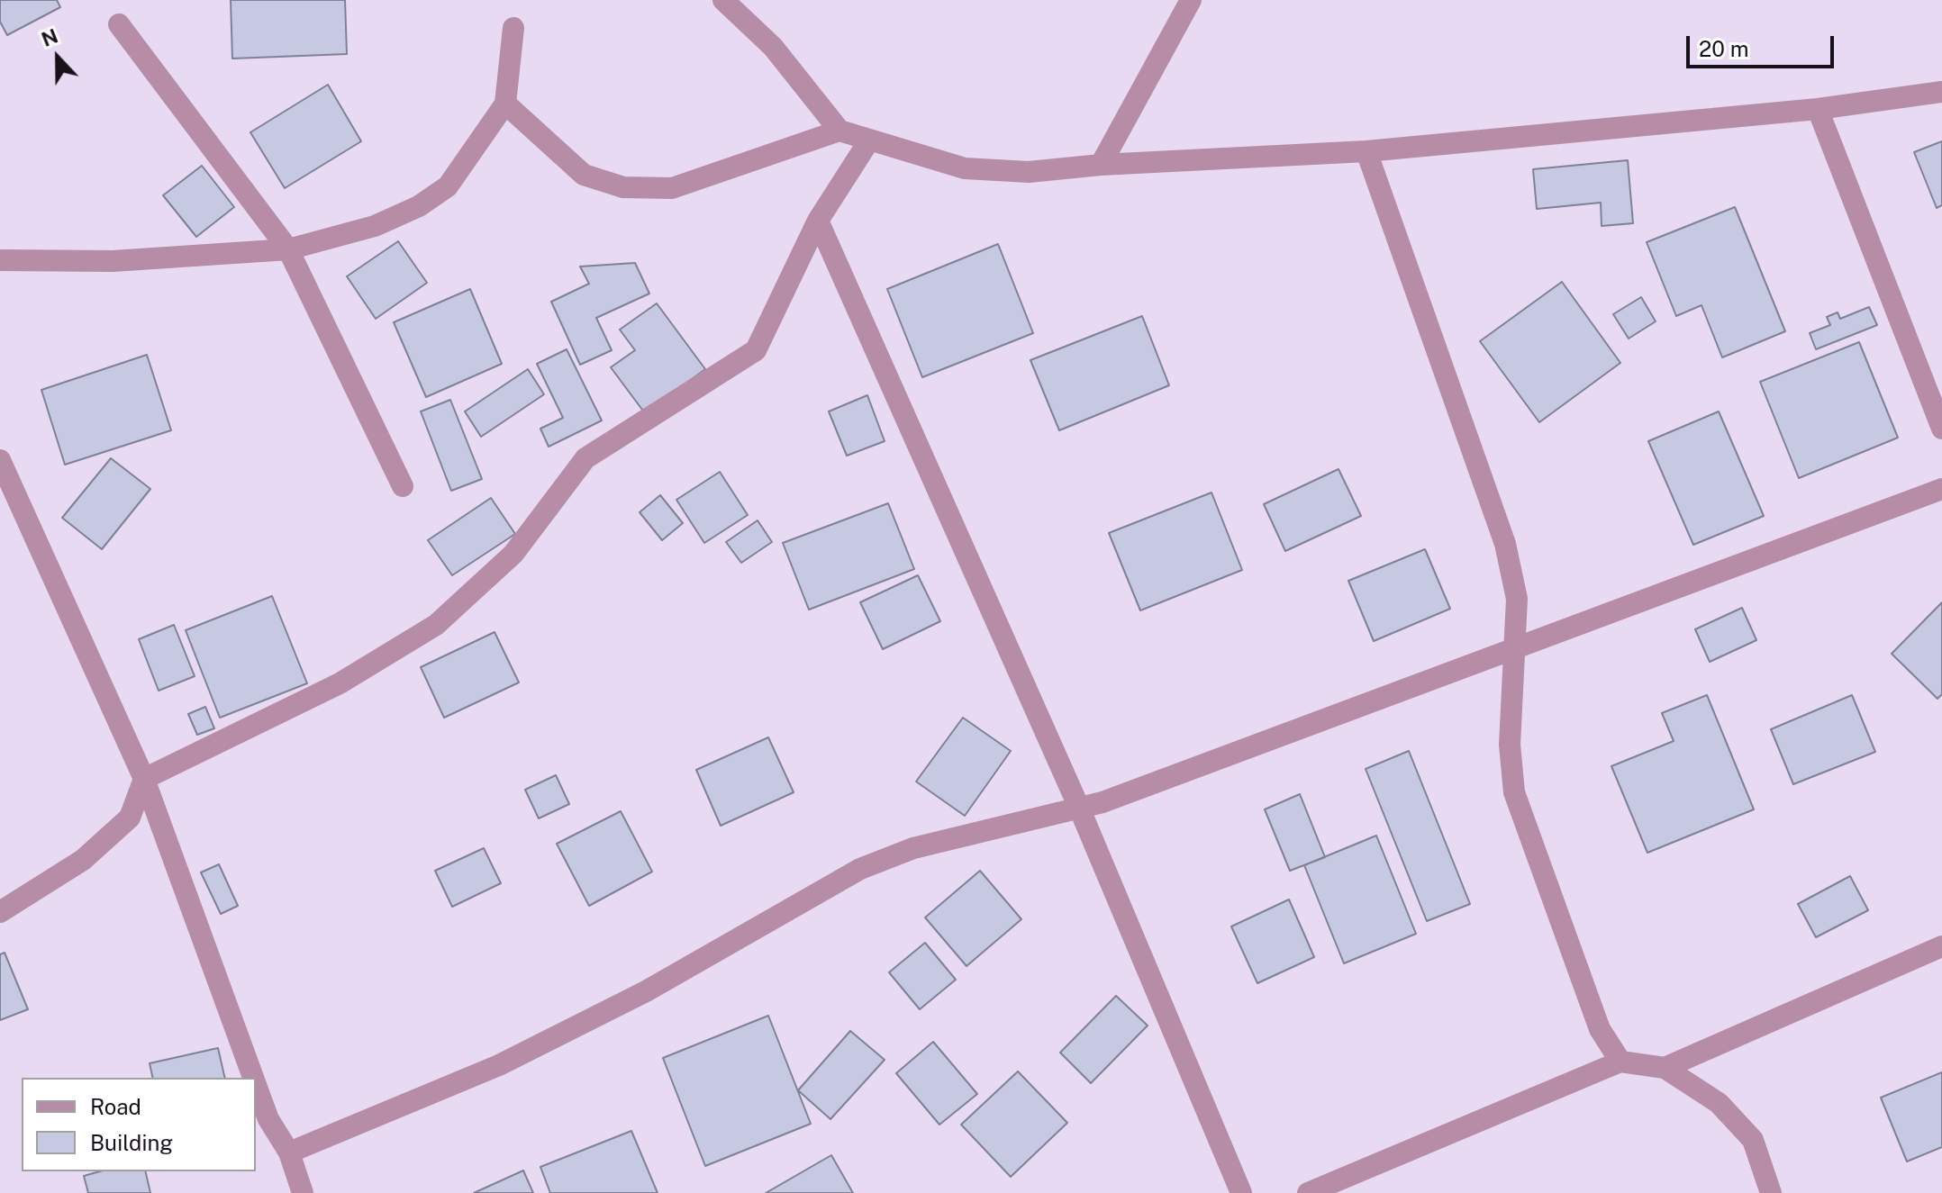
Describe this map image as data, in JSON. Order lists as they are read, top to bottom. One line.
{"legend":["Road","Building"],"scale_bar":"20 m","north":"top"}
